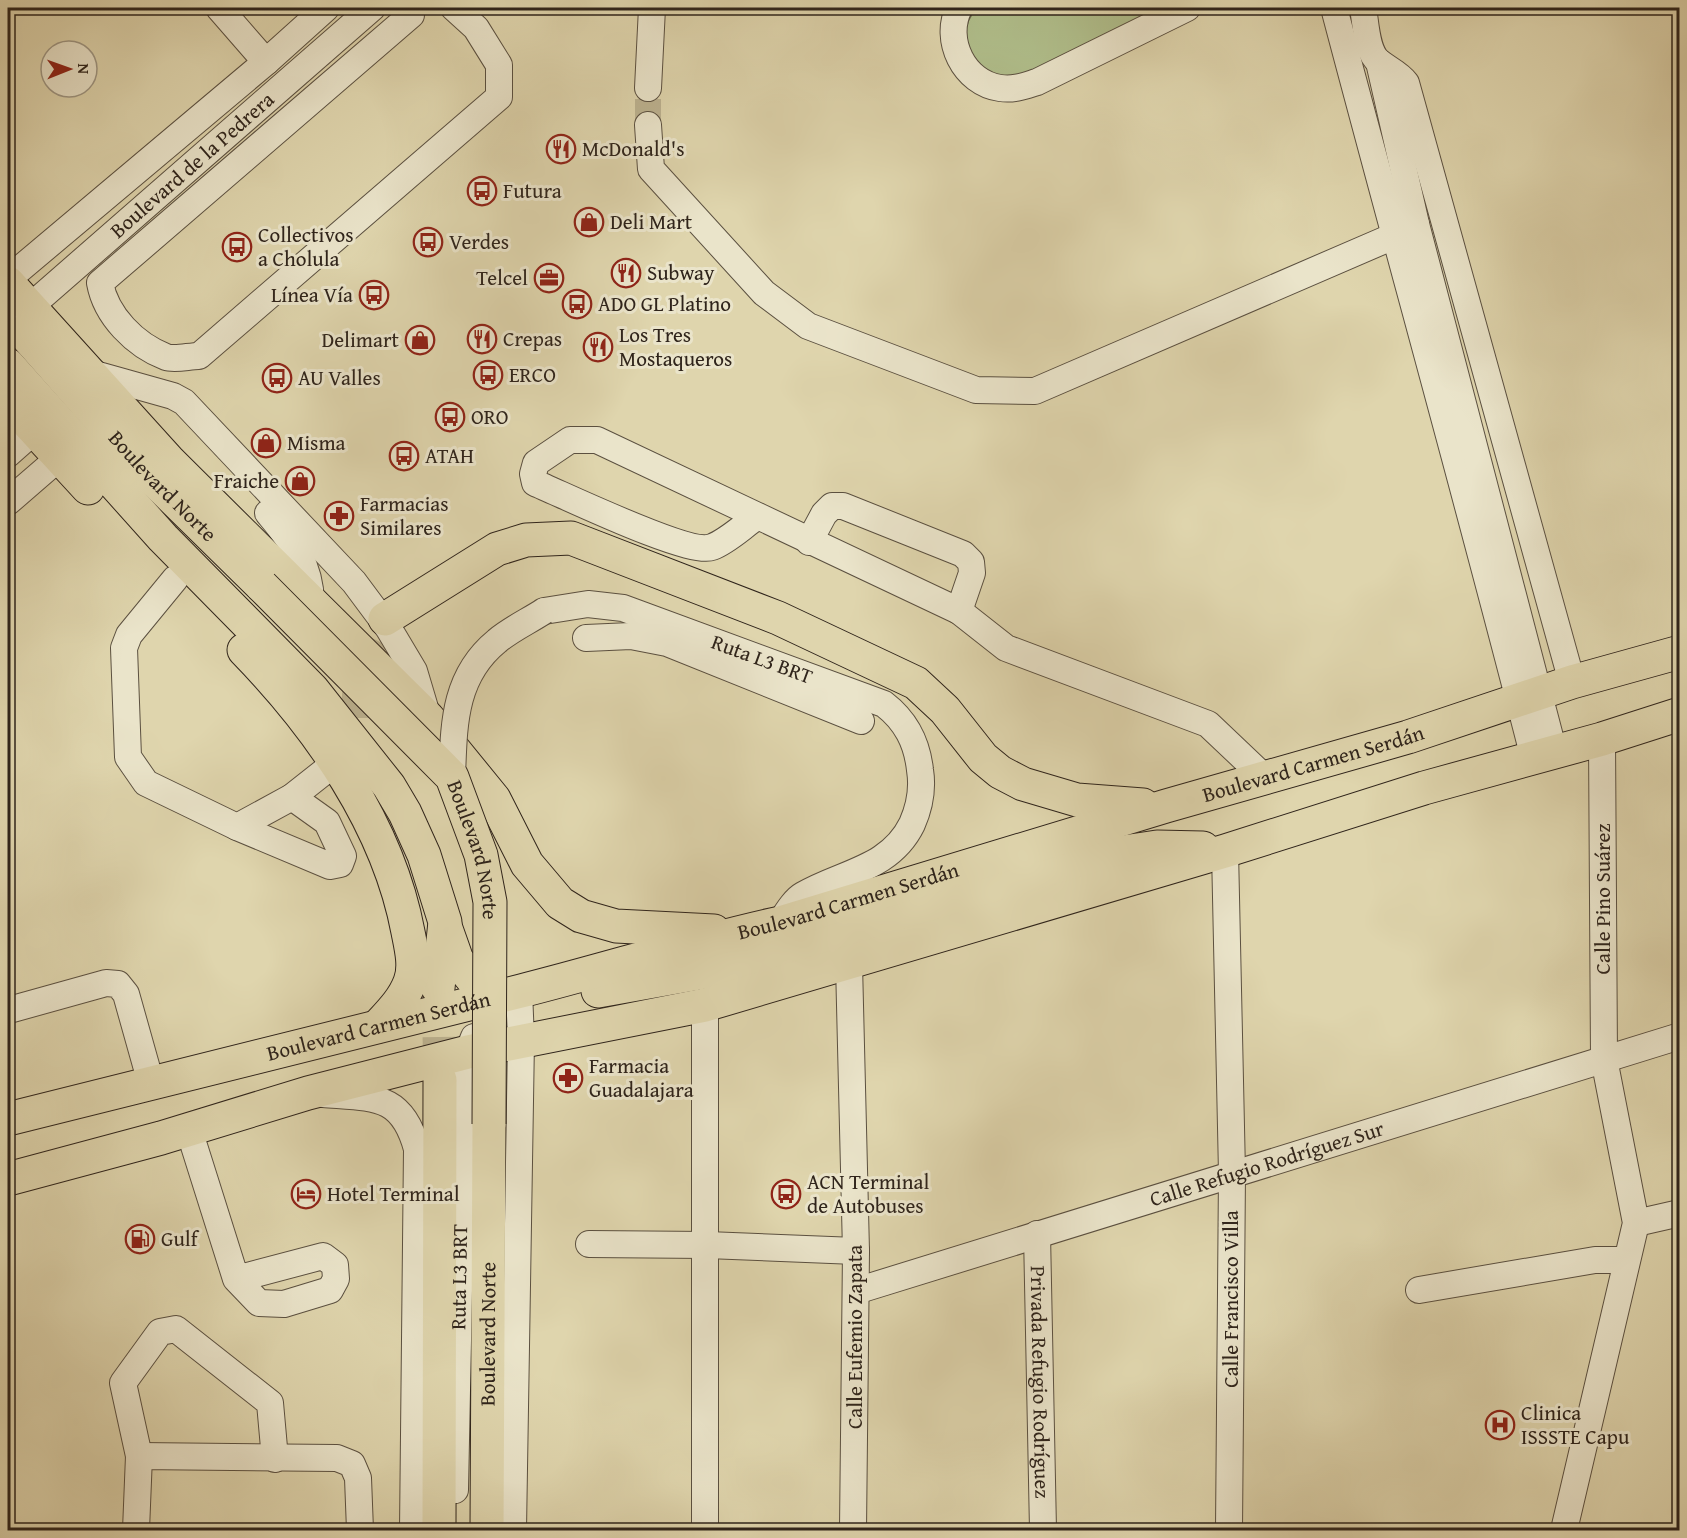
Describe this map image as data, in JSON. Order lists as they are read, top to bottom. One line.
{"streets":{"main road":["Boulevard Norte","Boulevard Carmen Serdán"],"street":["Boulevard de la Pedrera","Ruta L3 BRT","Calle Pino Suárez","Calle Refugio Rodríguez Sur","Calle Francisco Villa","Calle Eufemio Zapata","Privada Refugio Rodríguez"]},"crossings":[["Boulevard de la Pedrera","Boulevard Norte"],["Boulevard Norte","Ruta L3 BRT"],["Boulevard Norte","Boulevard Carmen Serdán"],["Ruta L3 BRT","Boulevard Carmen Serdán"],["Calle Pino Suárez","Calle Refugio Rodríguez Sur"],["Calle Refugio Rodríguez Sur","Calle Francisco Villa"],["Calle Refugio Rodríguez Sur","Calle Eufemio Zapata"],["Calle Refugio Rodríguez Sur","Privada Refugio Rodríguez"]],"places":{"restaurant":["McDonald's","Subway","Crepas","Los Tres Mostaqueros"],"bus stop":["Futura","Verdes","Collectivos a Cholula","Línea Vía","ADO GL Platino","ERCO","AU Valles","ORO","ATAH","ACN Terminal de Autobuses"],"shop":["Deli Mart","Delimart","Misma","Fraiche"],"office":["Telcel"],"pharmacy":["Farmacias Similares","Farmacia Guadalajara"],"hotel":["Hotel Terminal"],"fuel station":["Gulf"],"hospital":["Clinica ISSSTE Capu"]},"north":"right"}
